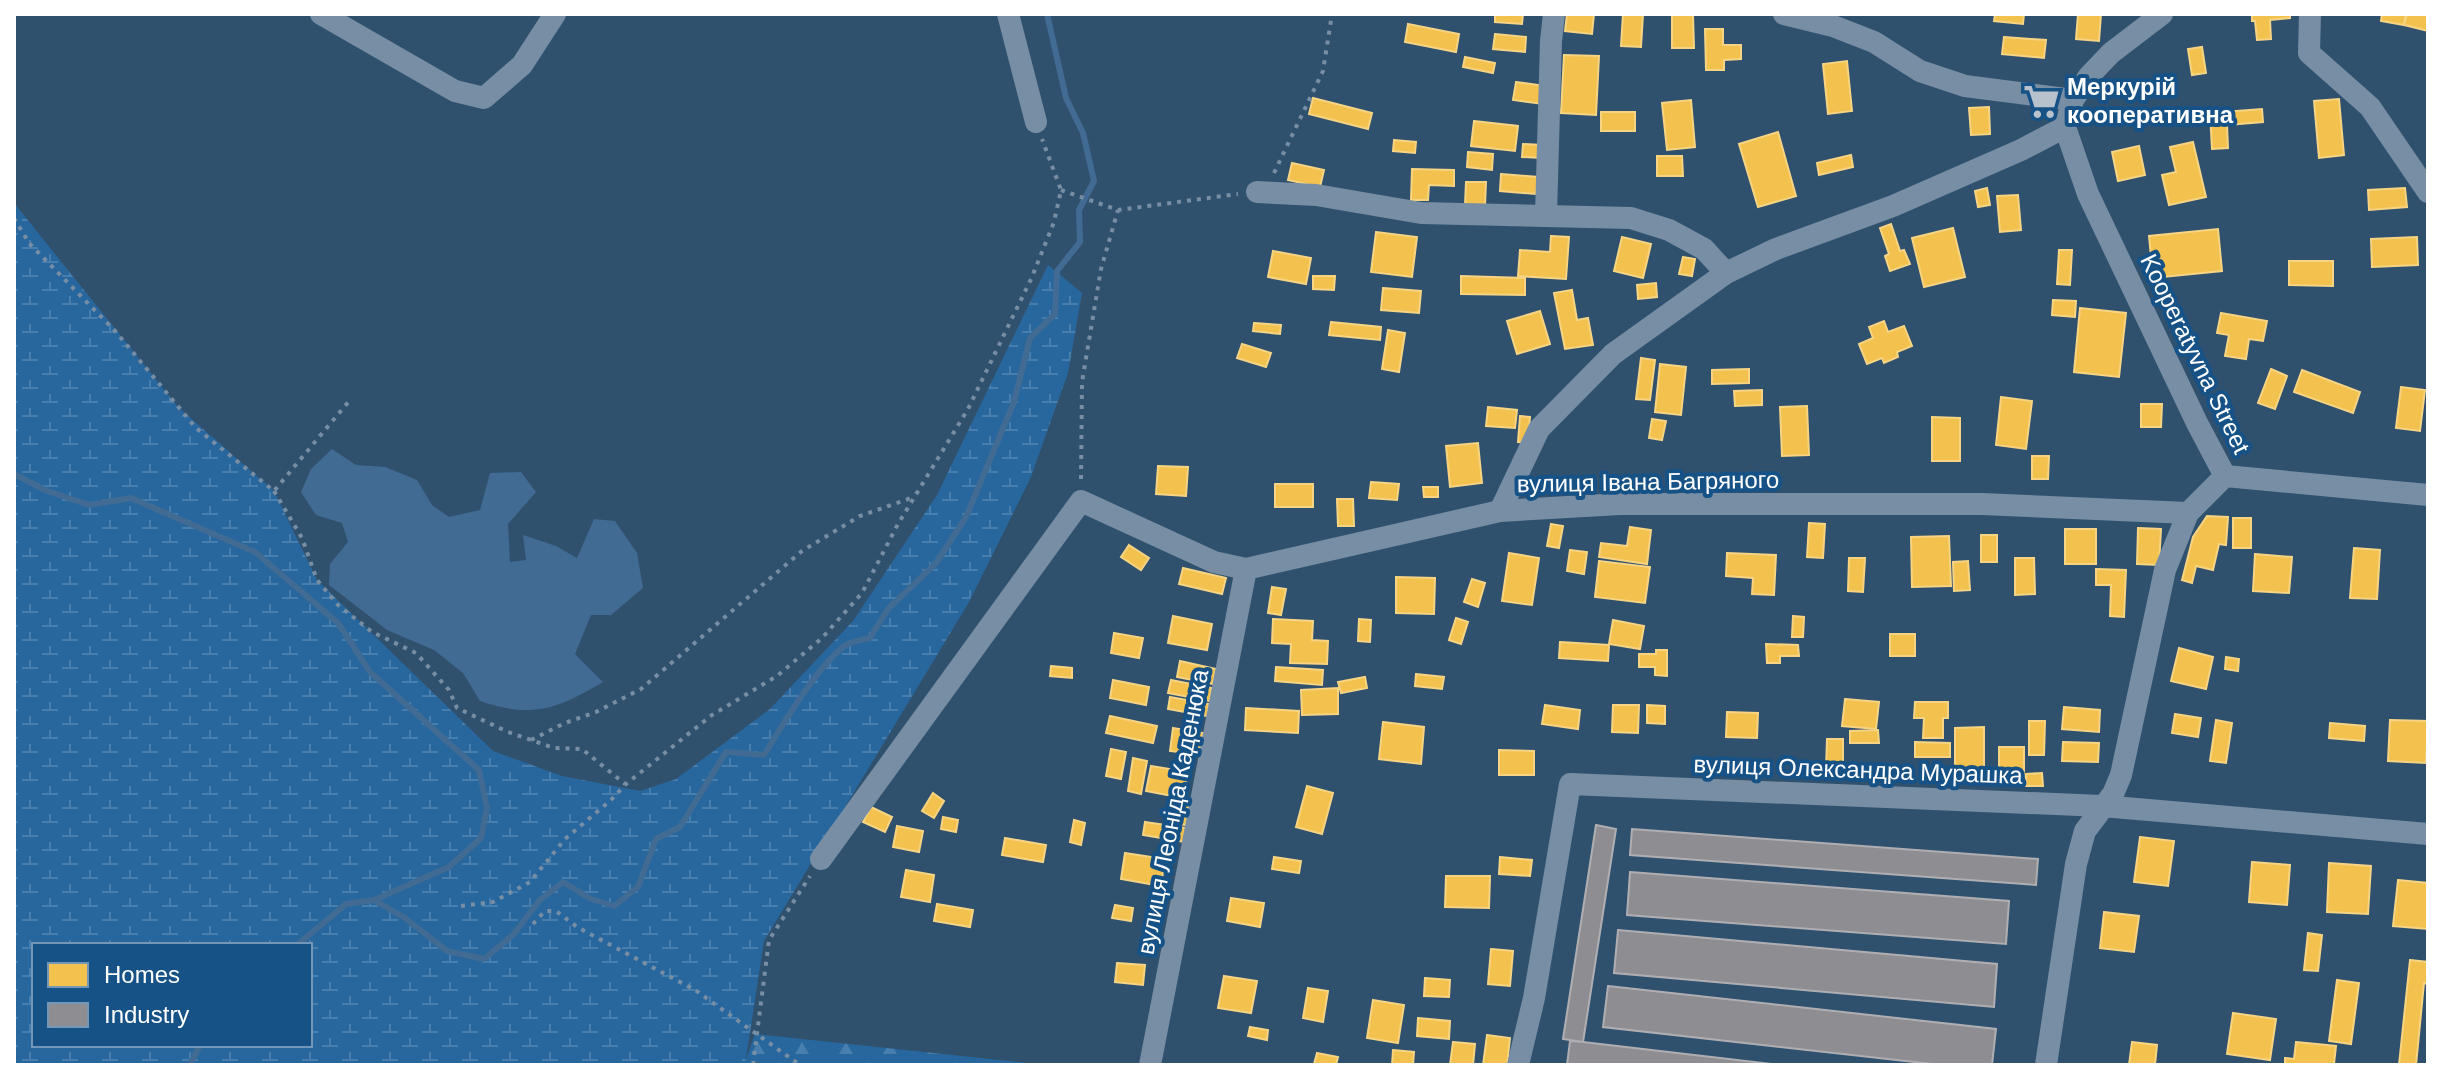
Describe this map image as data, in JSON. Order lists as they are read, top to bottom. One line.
{"streets":{"street":["Kooperatyvna Street","вулиця Івана Багряного","вулиця Олександра Мурашка","вулиця Леоніда Каденюка"]},"crossings":[["Kooperatyvna Street","вулиця Івана Багряного"],["Kooperatyvna Street","вулиця Олександра Мурашка"],["вулиця Івана Багряного","вулиця Леоніда Каденюка"]],"places":{"supermarket":["Меркурій кооперативна"]},"legend":["Homes","Industry"]}
